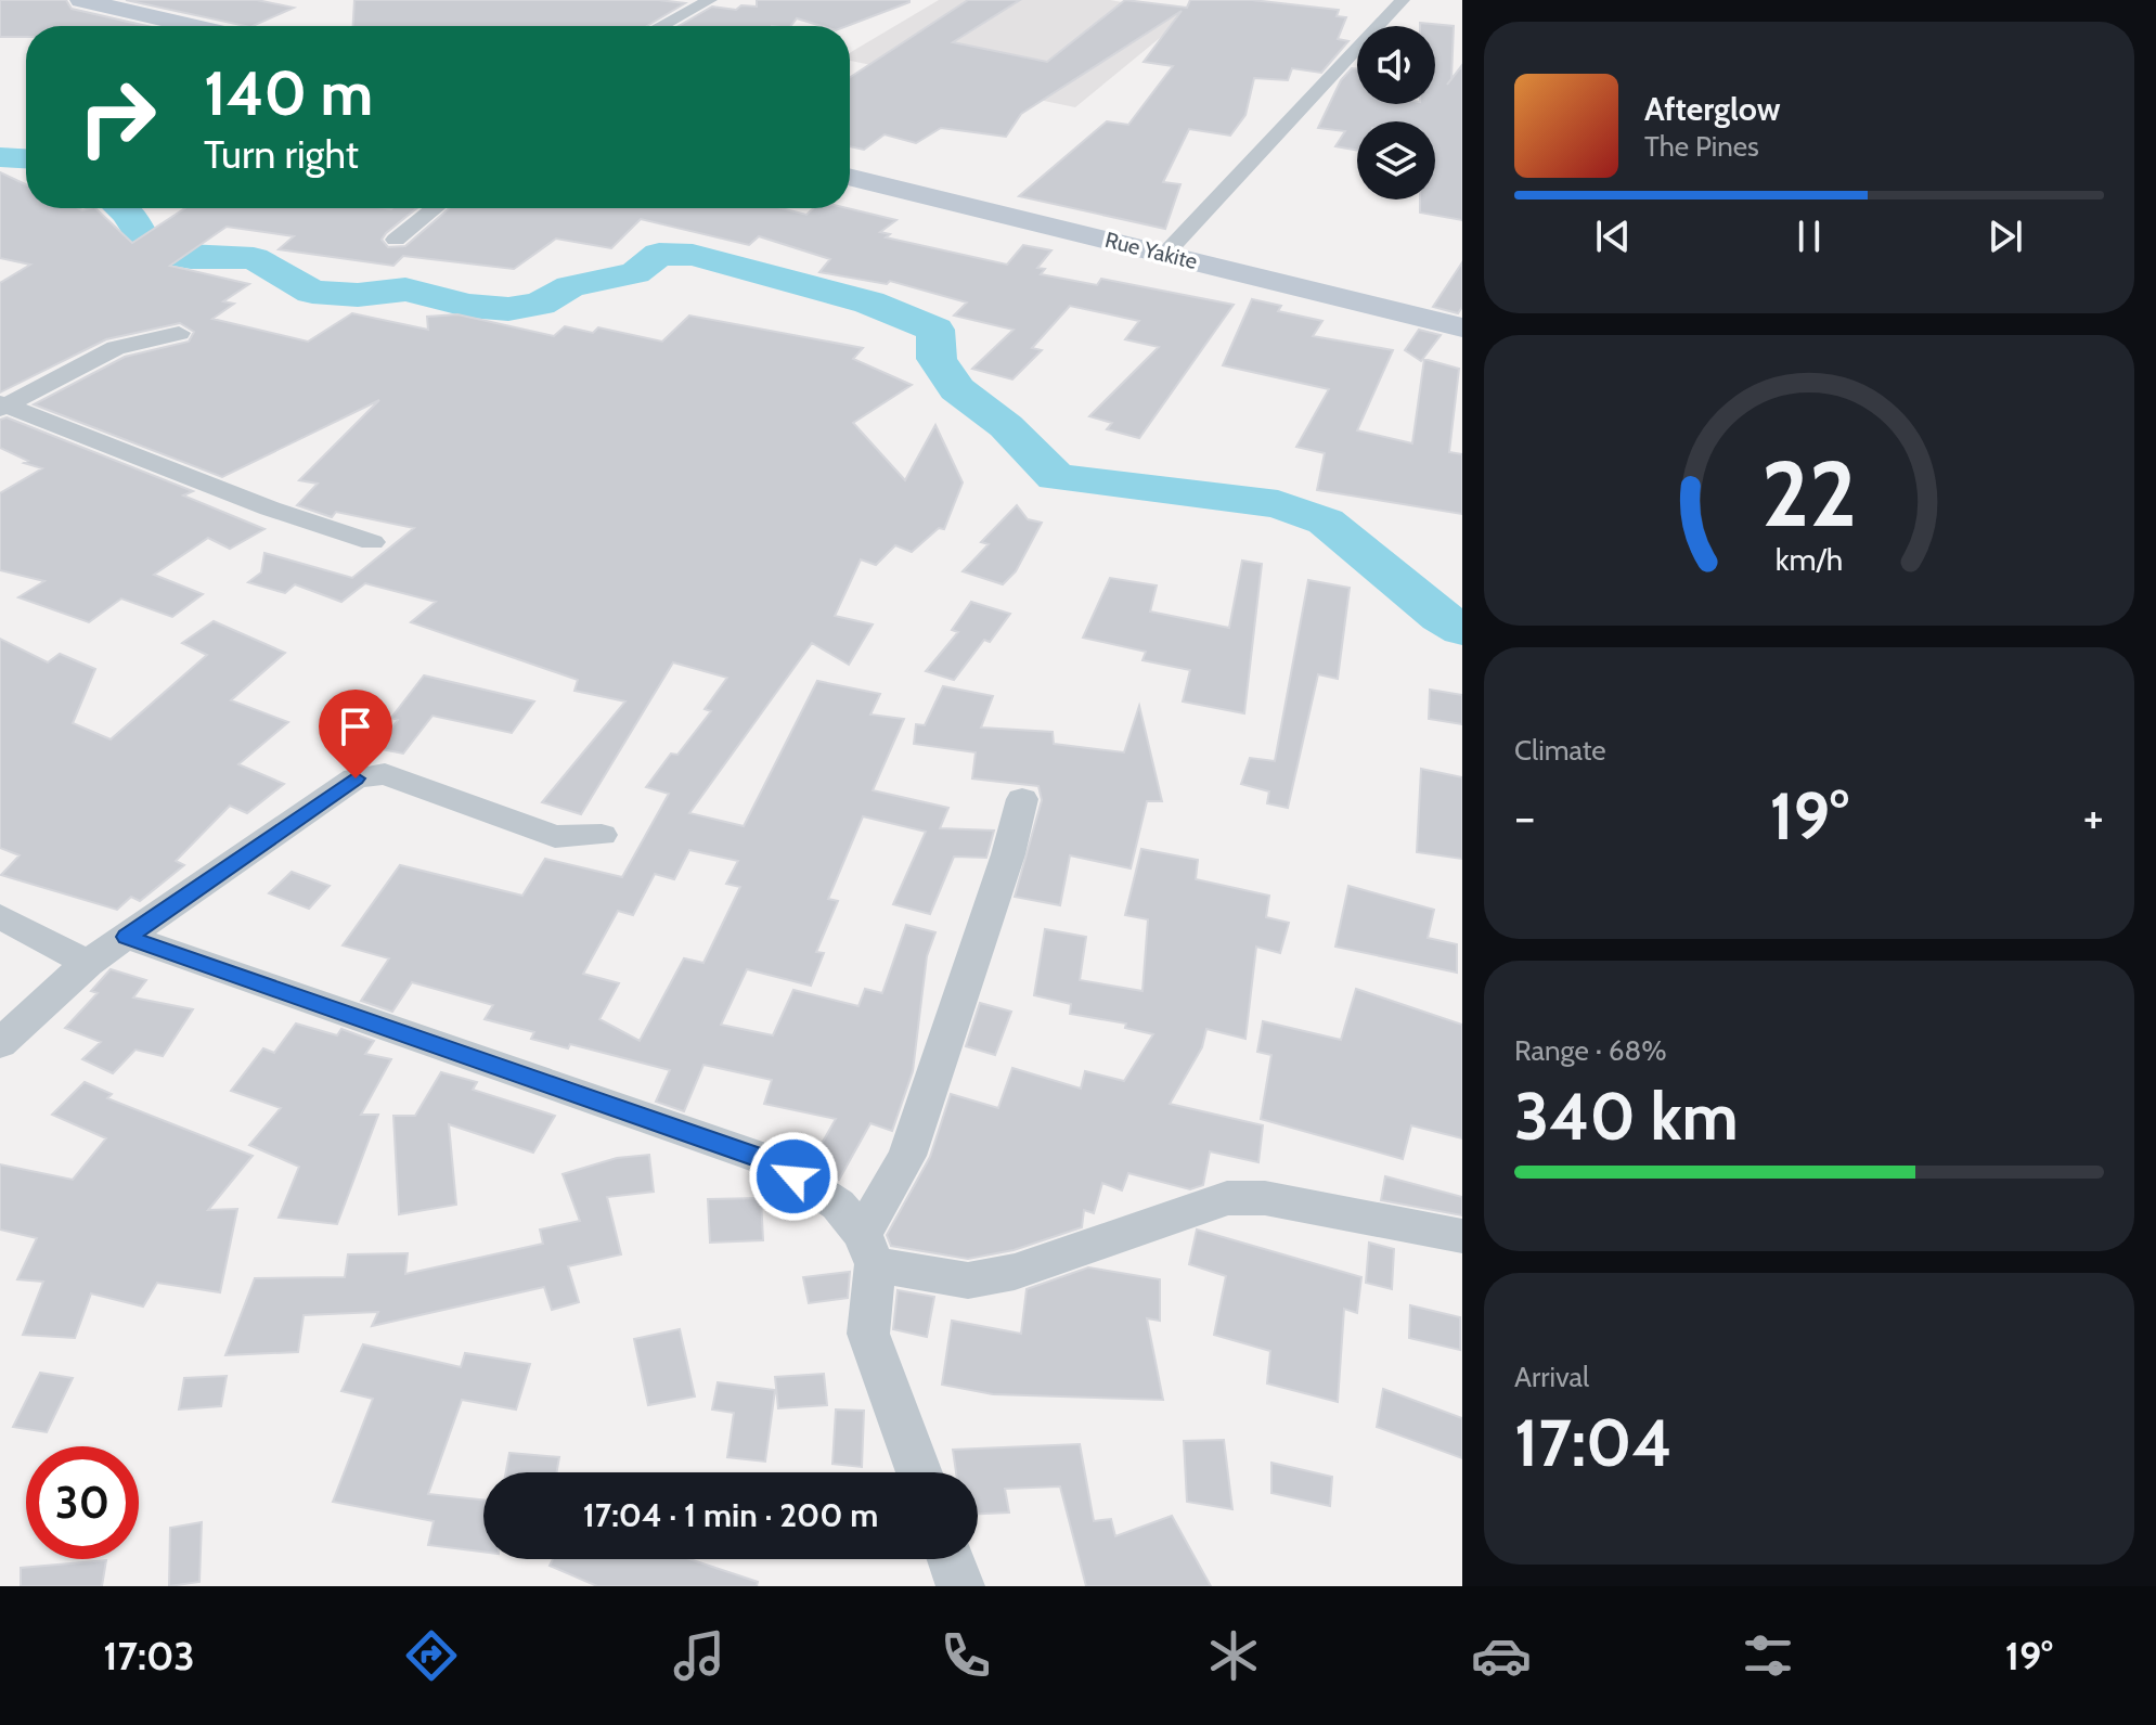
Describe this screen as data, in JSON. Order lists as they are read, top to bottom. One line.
{"streets":{"main road":["Rue Yakite"]},"page":{"turn":["140 m","Turn right"],"song":["Afterglow","The Pines"],"tile":["Climate",["Range · 68%","340 km"],["Arrival","17:04"]],"heat":["−","19°","+"],"limit":"30","trip":"17:04 · 1 min · 200 m","tabs":["17:03","19°"],"gauge":["22","km/h"]}}
